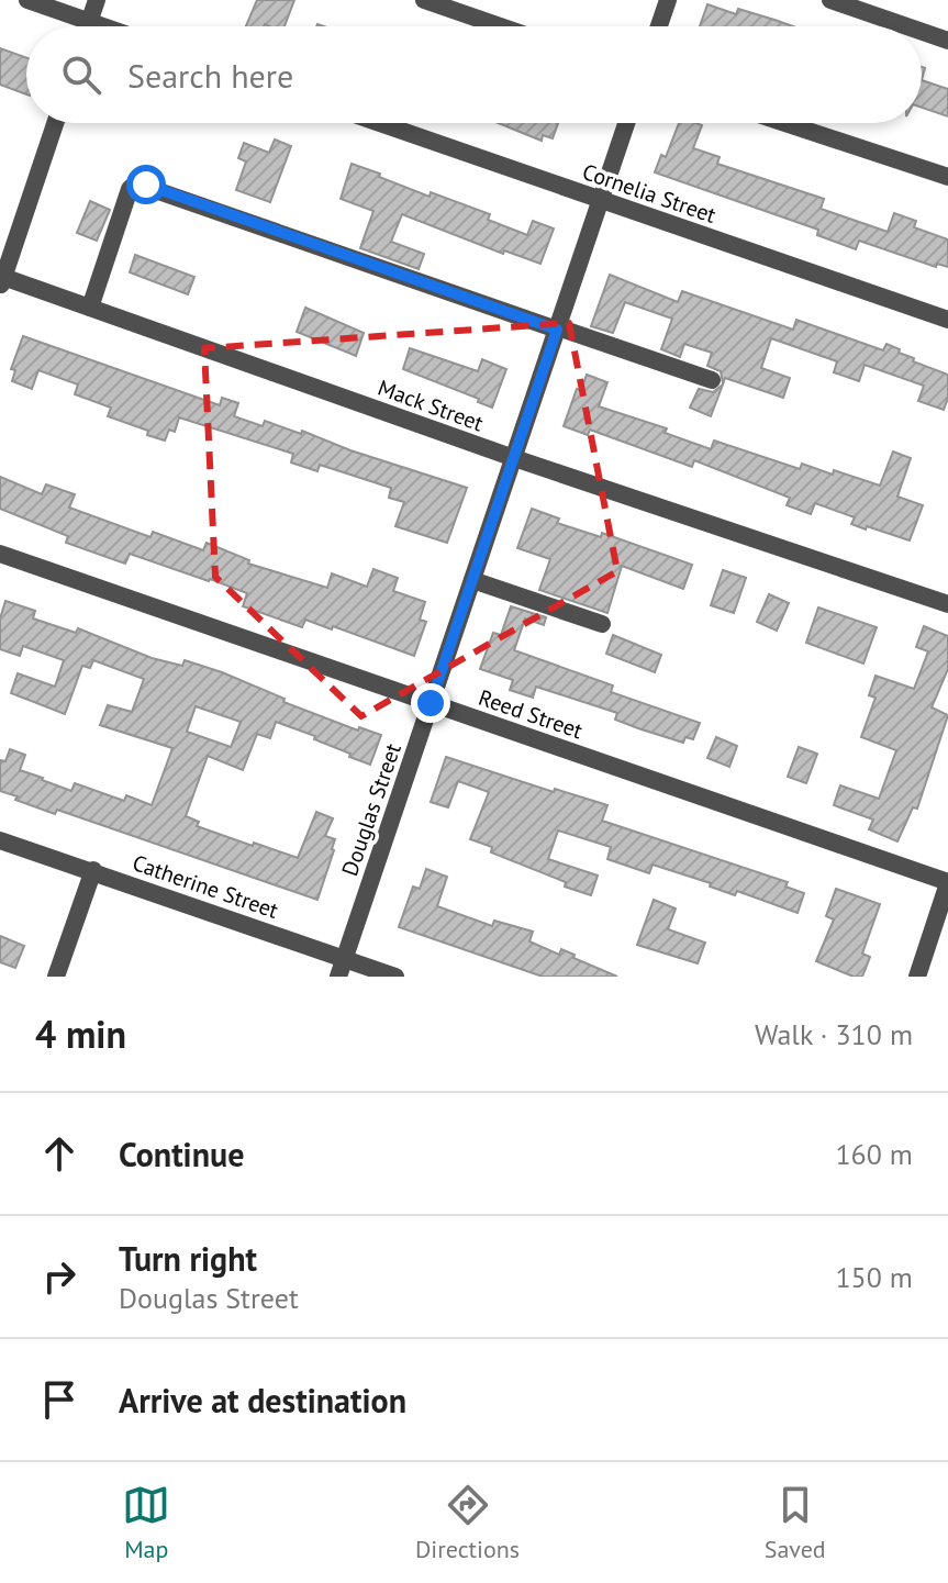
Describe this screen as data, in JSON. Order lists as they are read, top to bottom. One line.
{"streets":{"street":["Cornelia Street","Mack Street","Reed Street","Douglas Street","Catherine Street"]},"crossings":[["Cornelia Street","Douglas Street"],["Mack Street","Douglas Street"],["Reed Street","Douglas Street"],["Douglas Street","Catherine Street"]],"page":{"search":"Search here","heading":["4 min","Walk · 310 m"],"list":[["Continue","160 m"],["Turn right","Douglas Street","150 m"],"Arrive at destination"],"nav":["Map","Directions","Saved"]}}
